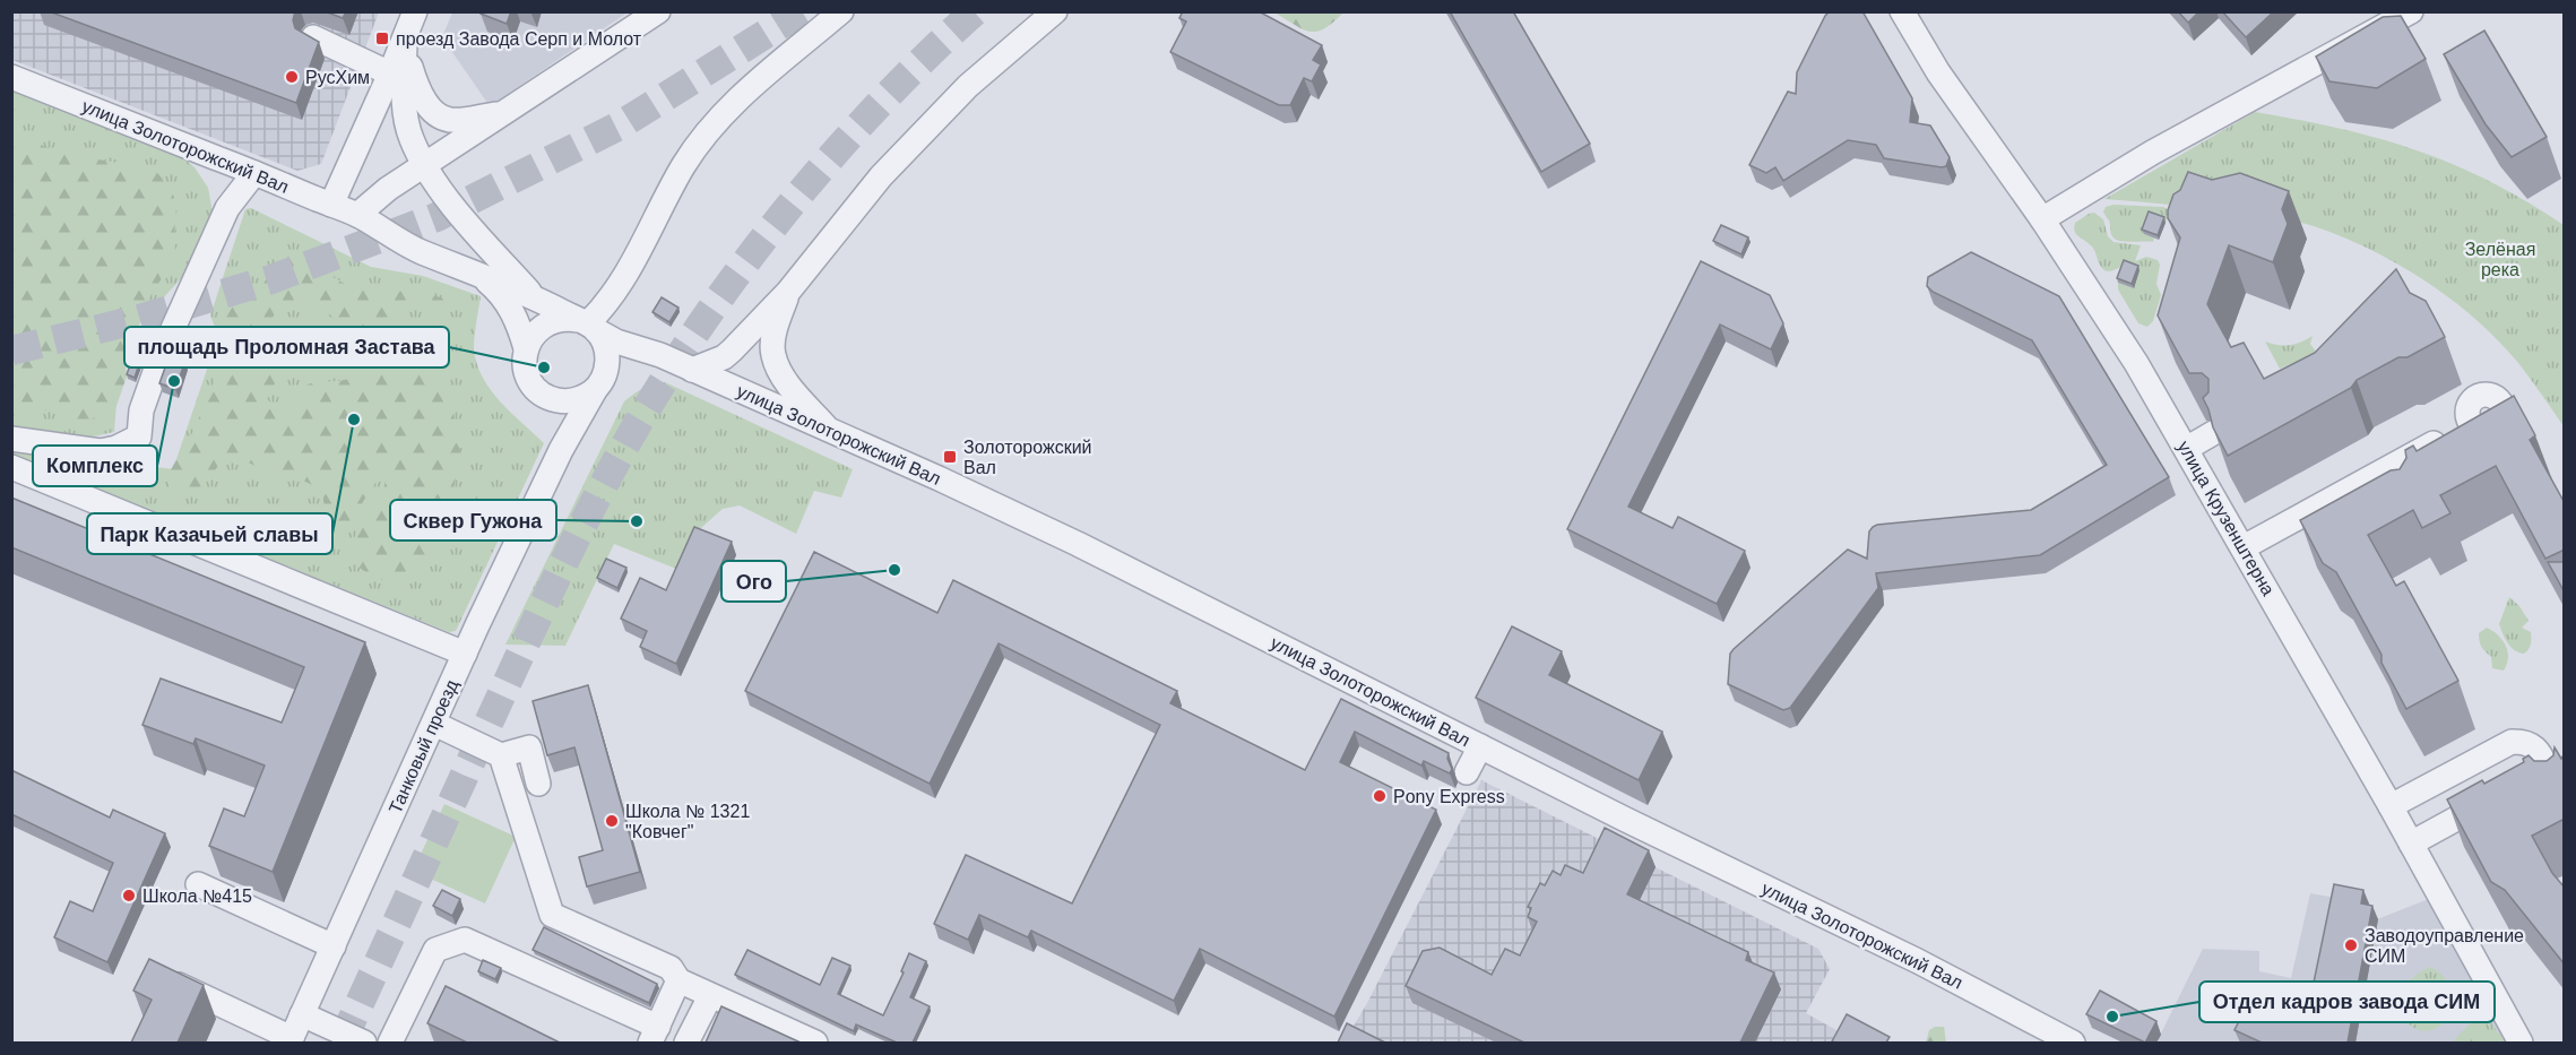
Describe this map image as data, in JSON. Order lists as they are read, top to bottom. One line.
{"streets":{"street":["улица Золоторожский Вал","улица Крузенштерна","Танковый проезд"]},"crossings":[["улица Золоторожский Вал","Танковый проезд"]],"parks":["Зелёная река"],"places":{"transit":["проезд Завода Серп и Молот","Золоторожский Вал"],"other":["РусХим","площадь Проломная Застава","Комплекс","Парк Казачьей славы","Сквер Гужона","Ого","Pony Express","Школа № 1321 \"Ковчег\"","Школа №415","Заводоуправление СИМ","Отдел кадров завода СИМ"]}}
